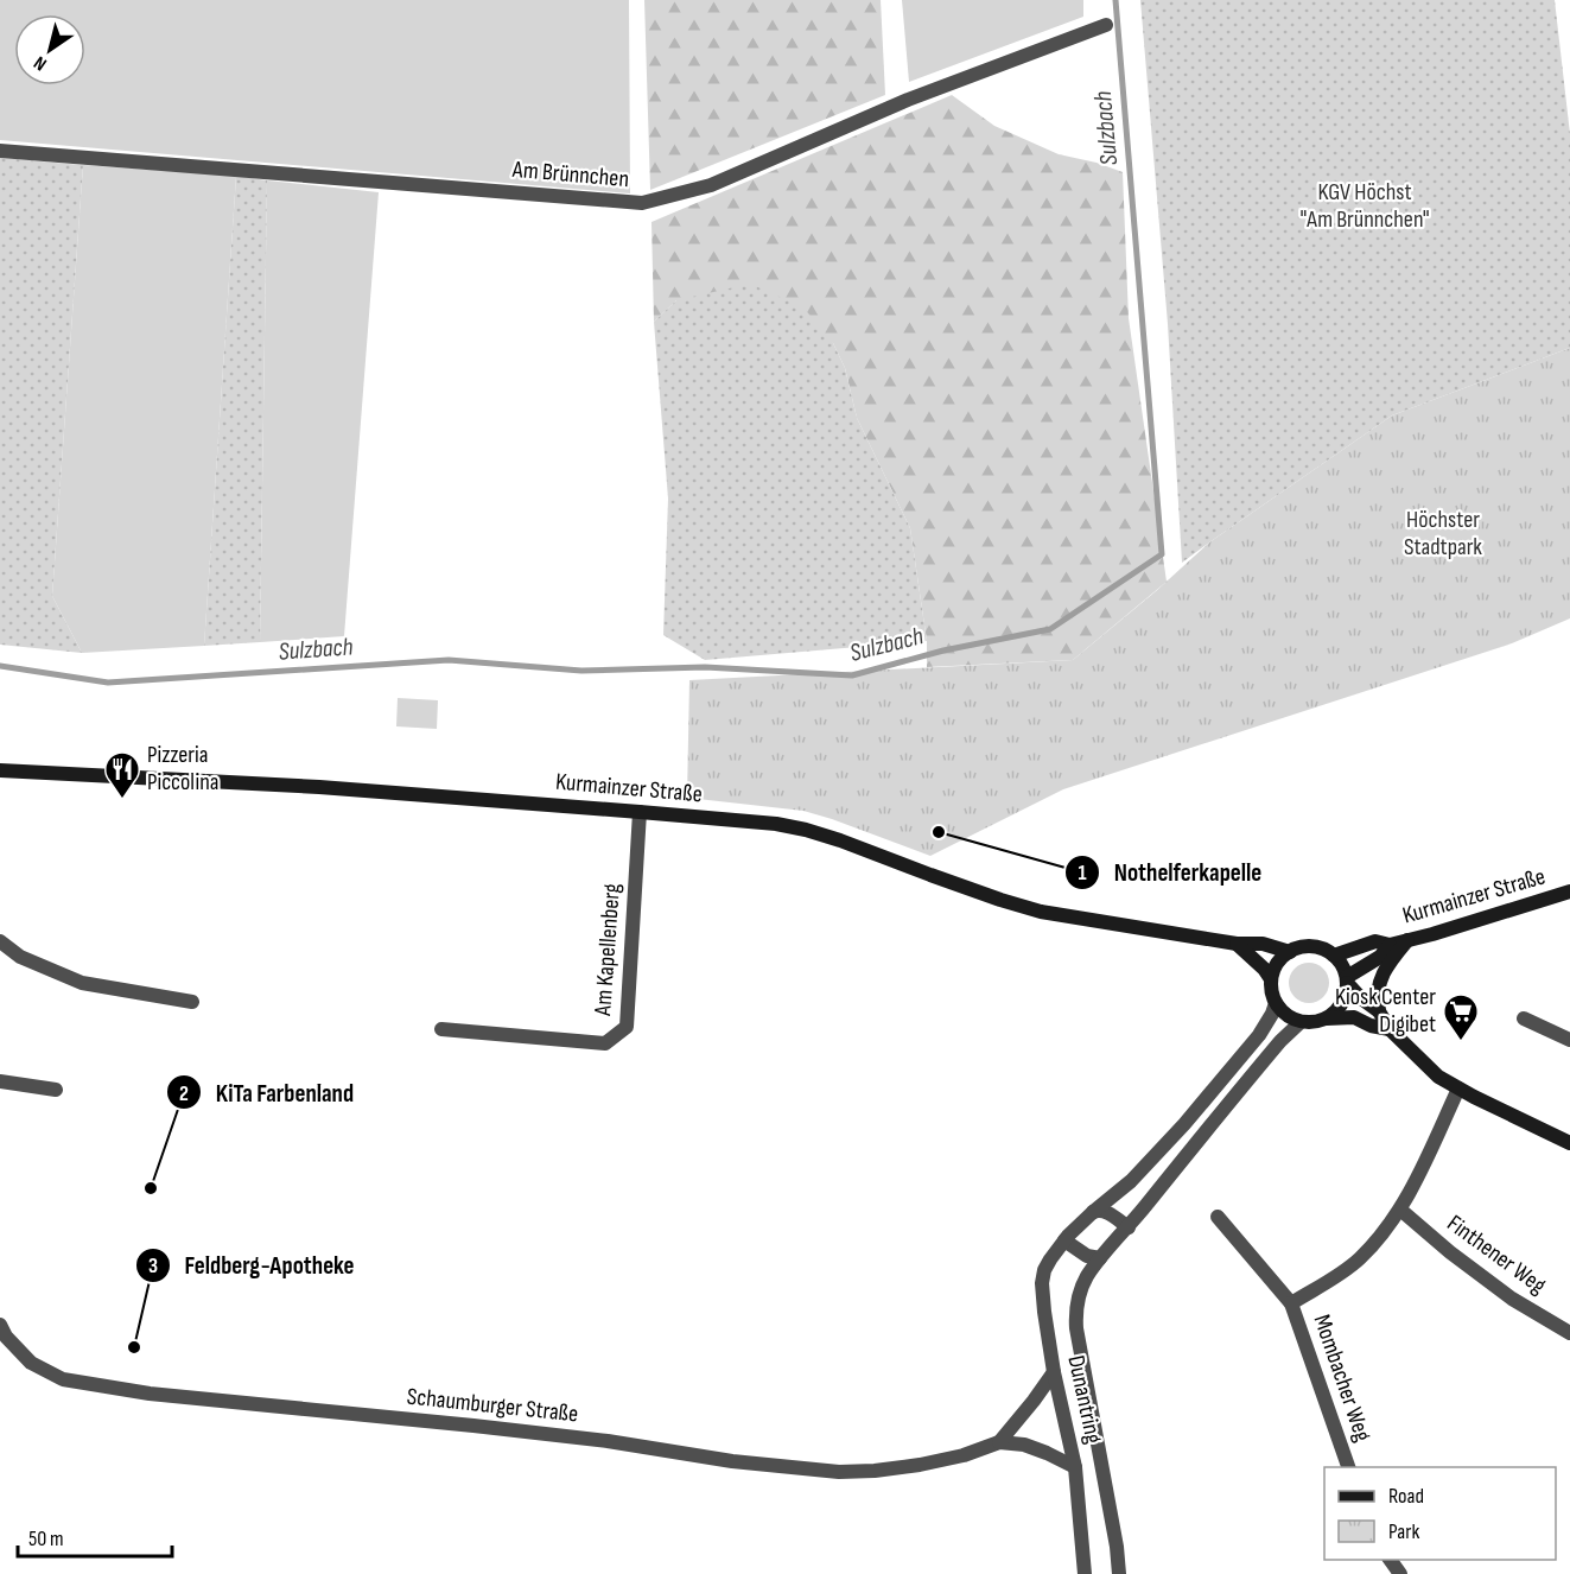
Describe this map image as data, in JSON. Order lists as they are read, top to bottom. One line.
{"streets":{"main road":["Kurmainzer Straße"],"street":["Am Brünnchen","Am Kapellenberg","Finthener Weg","Mombacher Weg","Dunantring","Schaumburger Straße"]},"crossings":[["Kurmainzer Straße","Am Kapellenberg"],["Kurmainzer Straße","Dunantring"],["Finthener Weg","Mombacher Weg"],["Dunantring","Schaumburger Straße"]],"water":["Sulzbach"],"parks":["KGV Höchst \"Am Brünnchen\"","Höchster Stadtpark"],"places":{"restaurant":["Pizzeria Piccolina"],"other":["Nothelferkapelle","KiTa Farbenland","Feldberg-Apotheke"],"supermarket":["Kiosk Center Digibet"]},"legend":["Road","Park"],"scale_bar":"50 m","north":"bottom left"}
